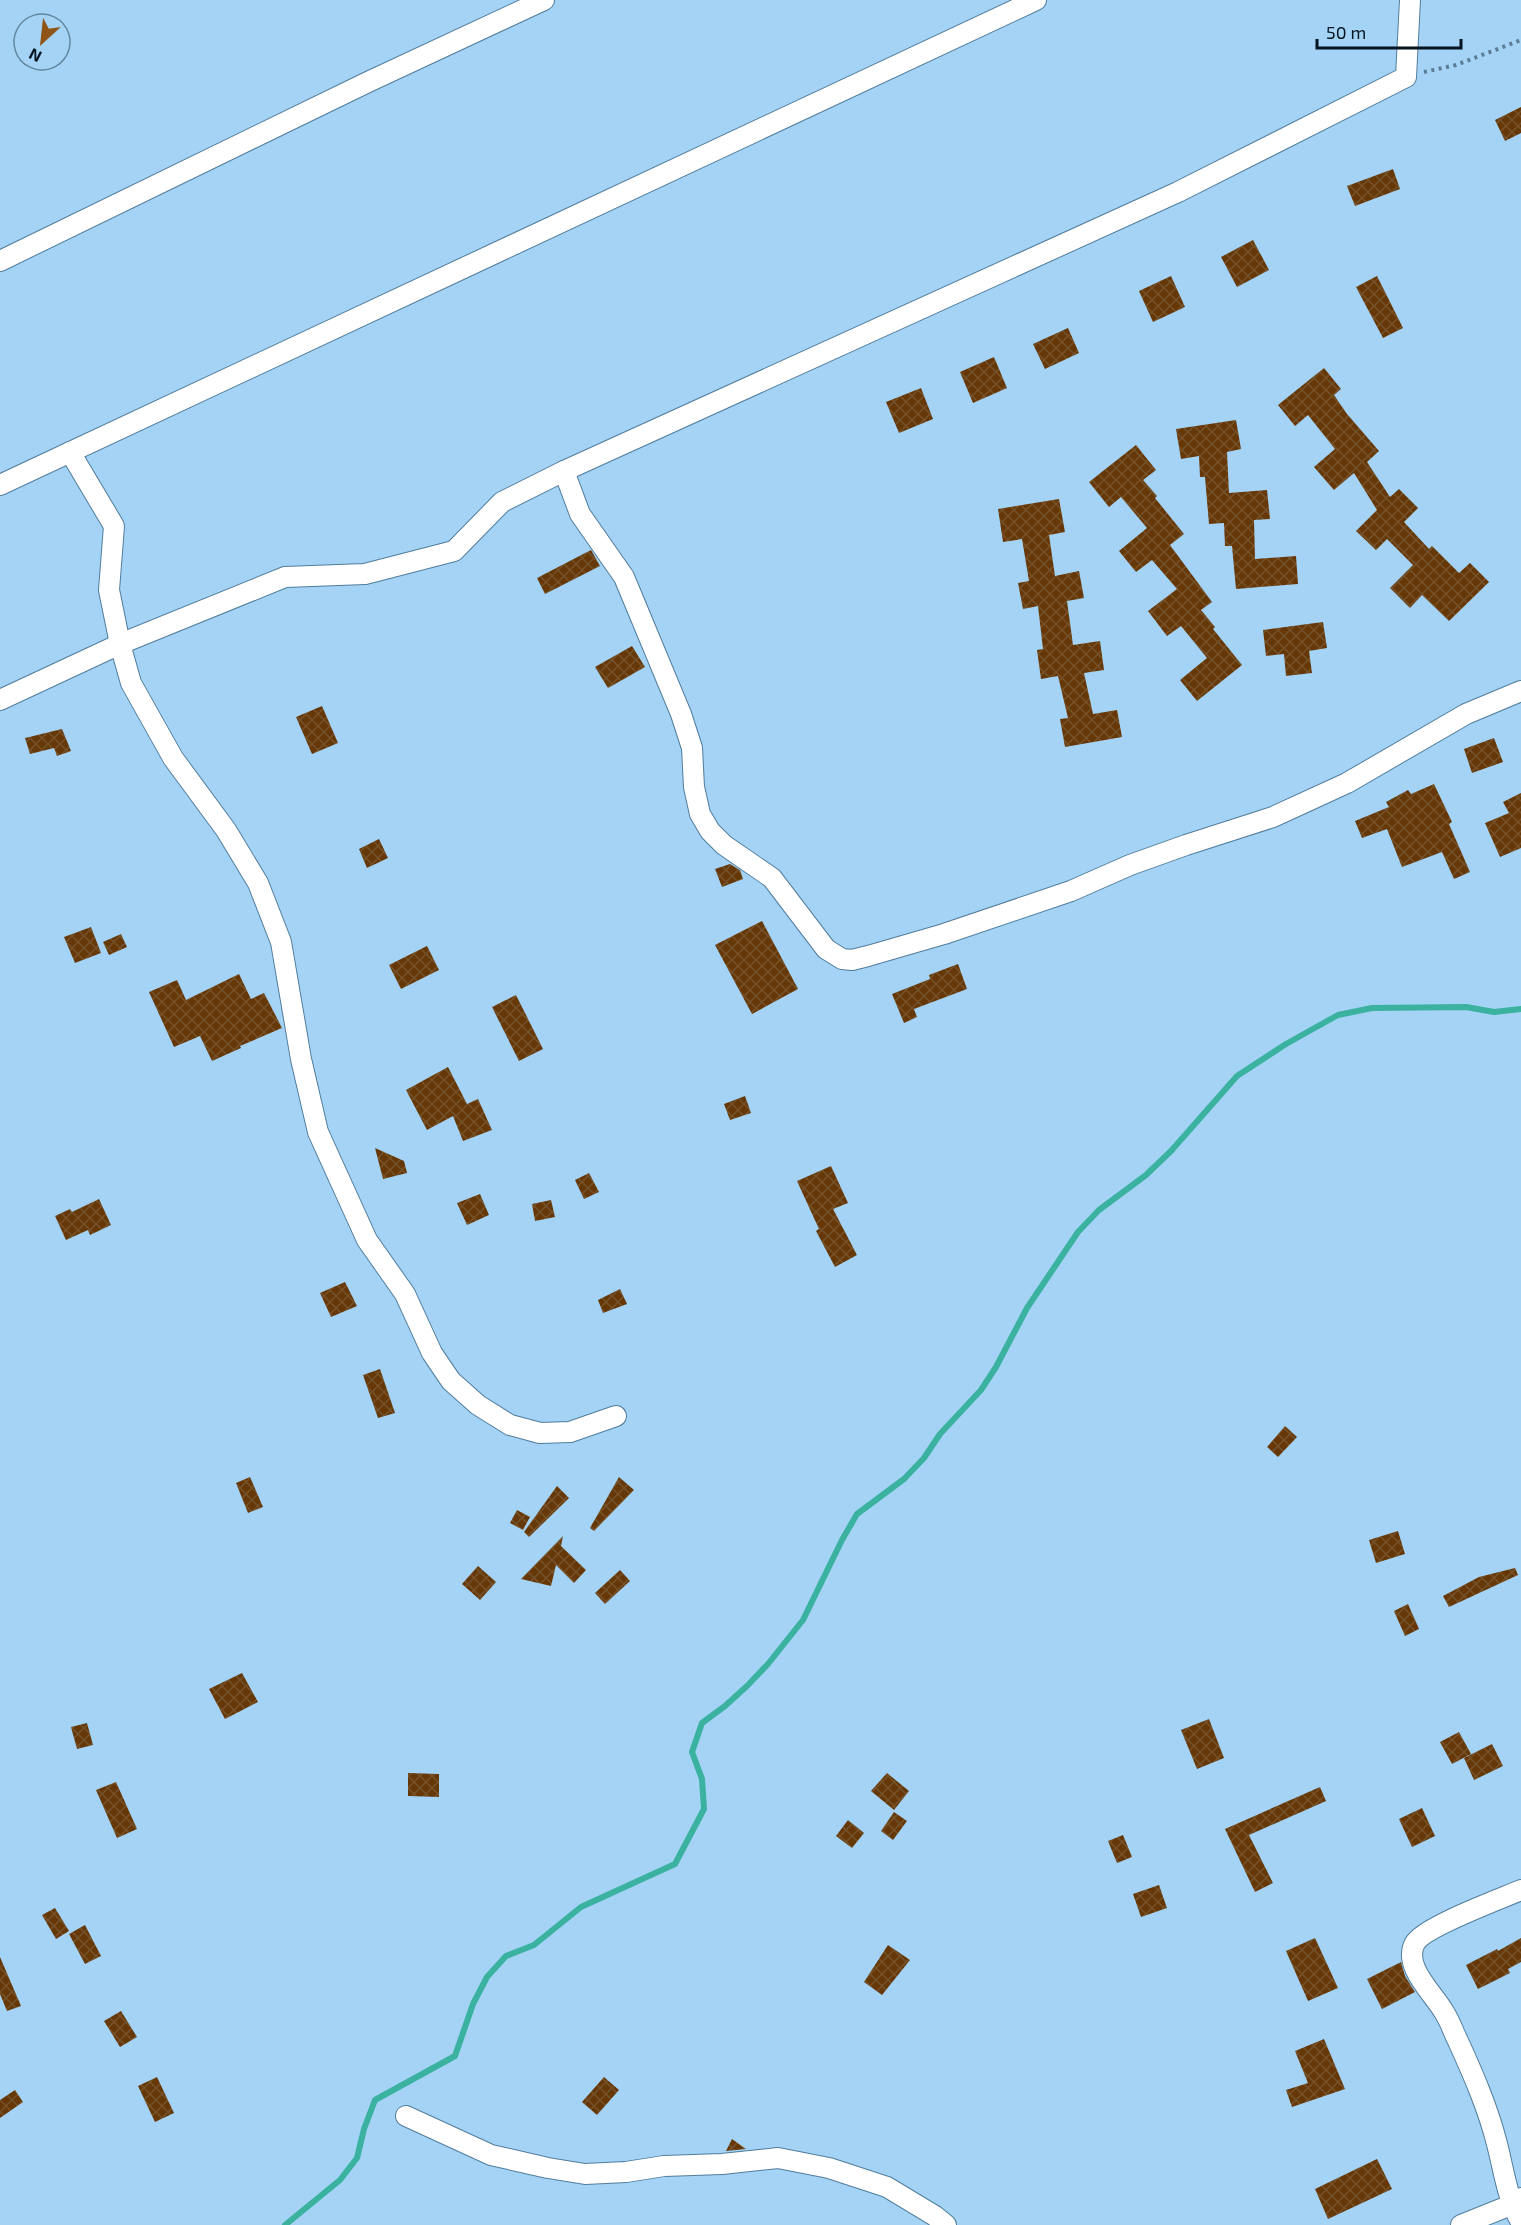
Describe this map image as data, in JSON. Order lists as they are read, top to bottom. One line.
{"scale_bar":"50 m","north":"bottom left"}
